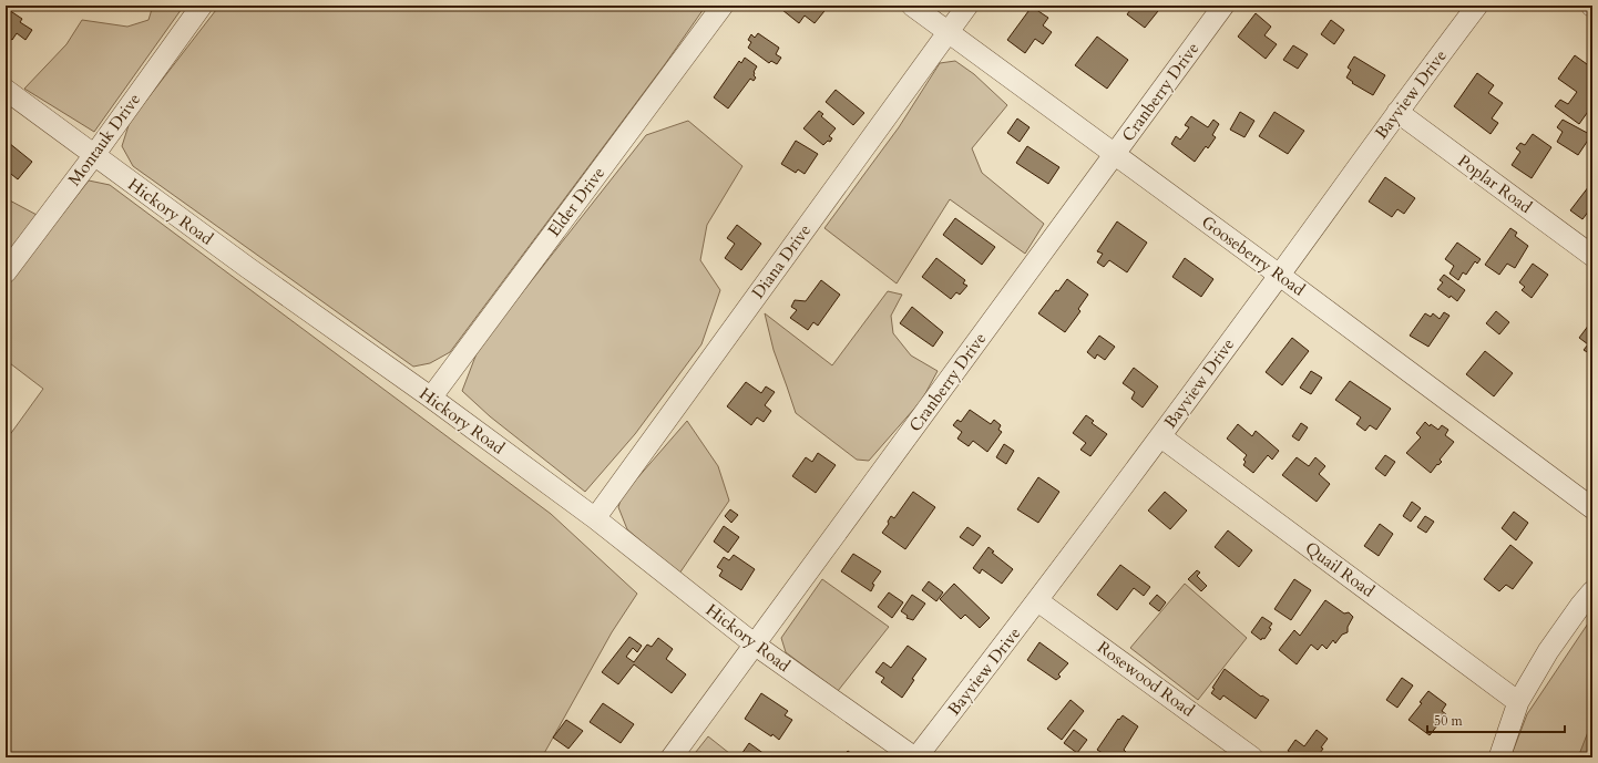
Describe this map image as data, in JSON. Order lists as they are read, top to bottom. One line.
{"streets":{"street":["Cranberry Drive","Bayview Drive","Montauk Drive","Poplar Road","Elder Drive","Hickory Road","Gooseberry Road","Diana Drive","Quail Road","Rosewood Road"]},"crossings":[["Cranberry Drive","Hickory Road"],["Cranberry Drive","Gooseberry Road"],["Bayview Drive","Poplar Road"],["Bayview Drive","Hickory Road"],["Bayview Drive","Gooseberry Road"],["Bayview Drive","Quail Road"],["Bayview Drive","Rosewood Road"],["Montauk Drive","Hickory Road"],["Elder Drive","Hickory Road"],["Hickory Road","Diana Drive"],["Gooseberry Road","Diana Drive"]],"scale_bar":"50 m"}
